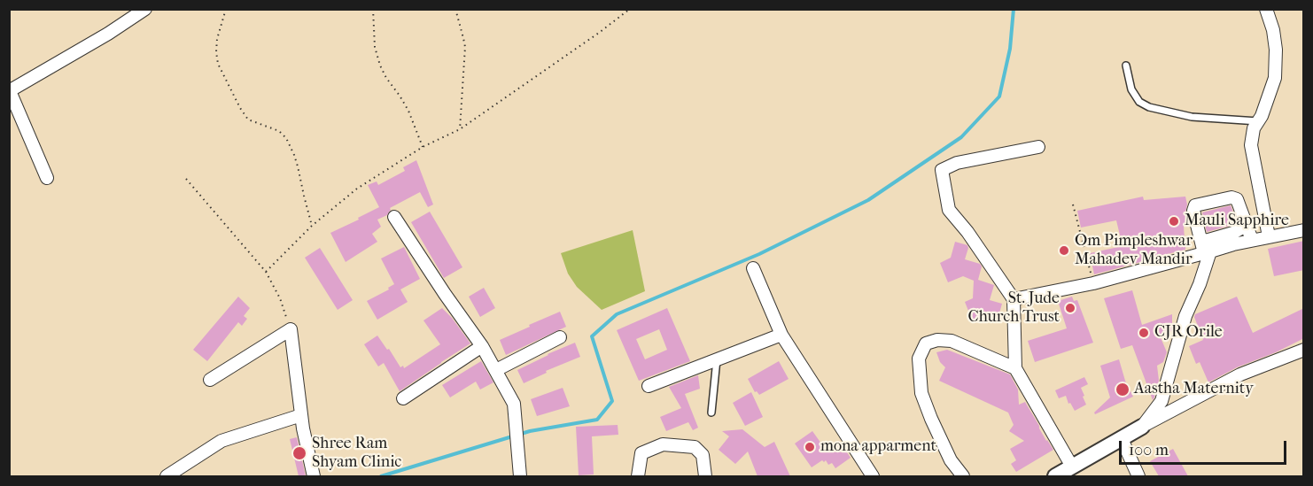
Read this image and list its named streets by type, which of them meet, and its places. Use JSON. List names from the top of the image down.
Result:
{
  "places": [
    "Mauli Sapphire",
    "Om Pimpleshwar Mahadev Mandir",
    "St. Jude Church Trust",
    "CJR Orile",
    "Aastha Maternity",
    "mona apparment",
    "Shree Ram Shyam Clinic"
  ],
  "scale_bar": "100 m"
}
